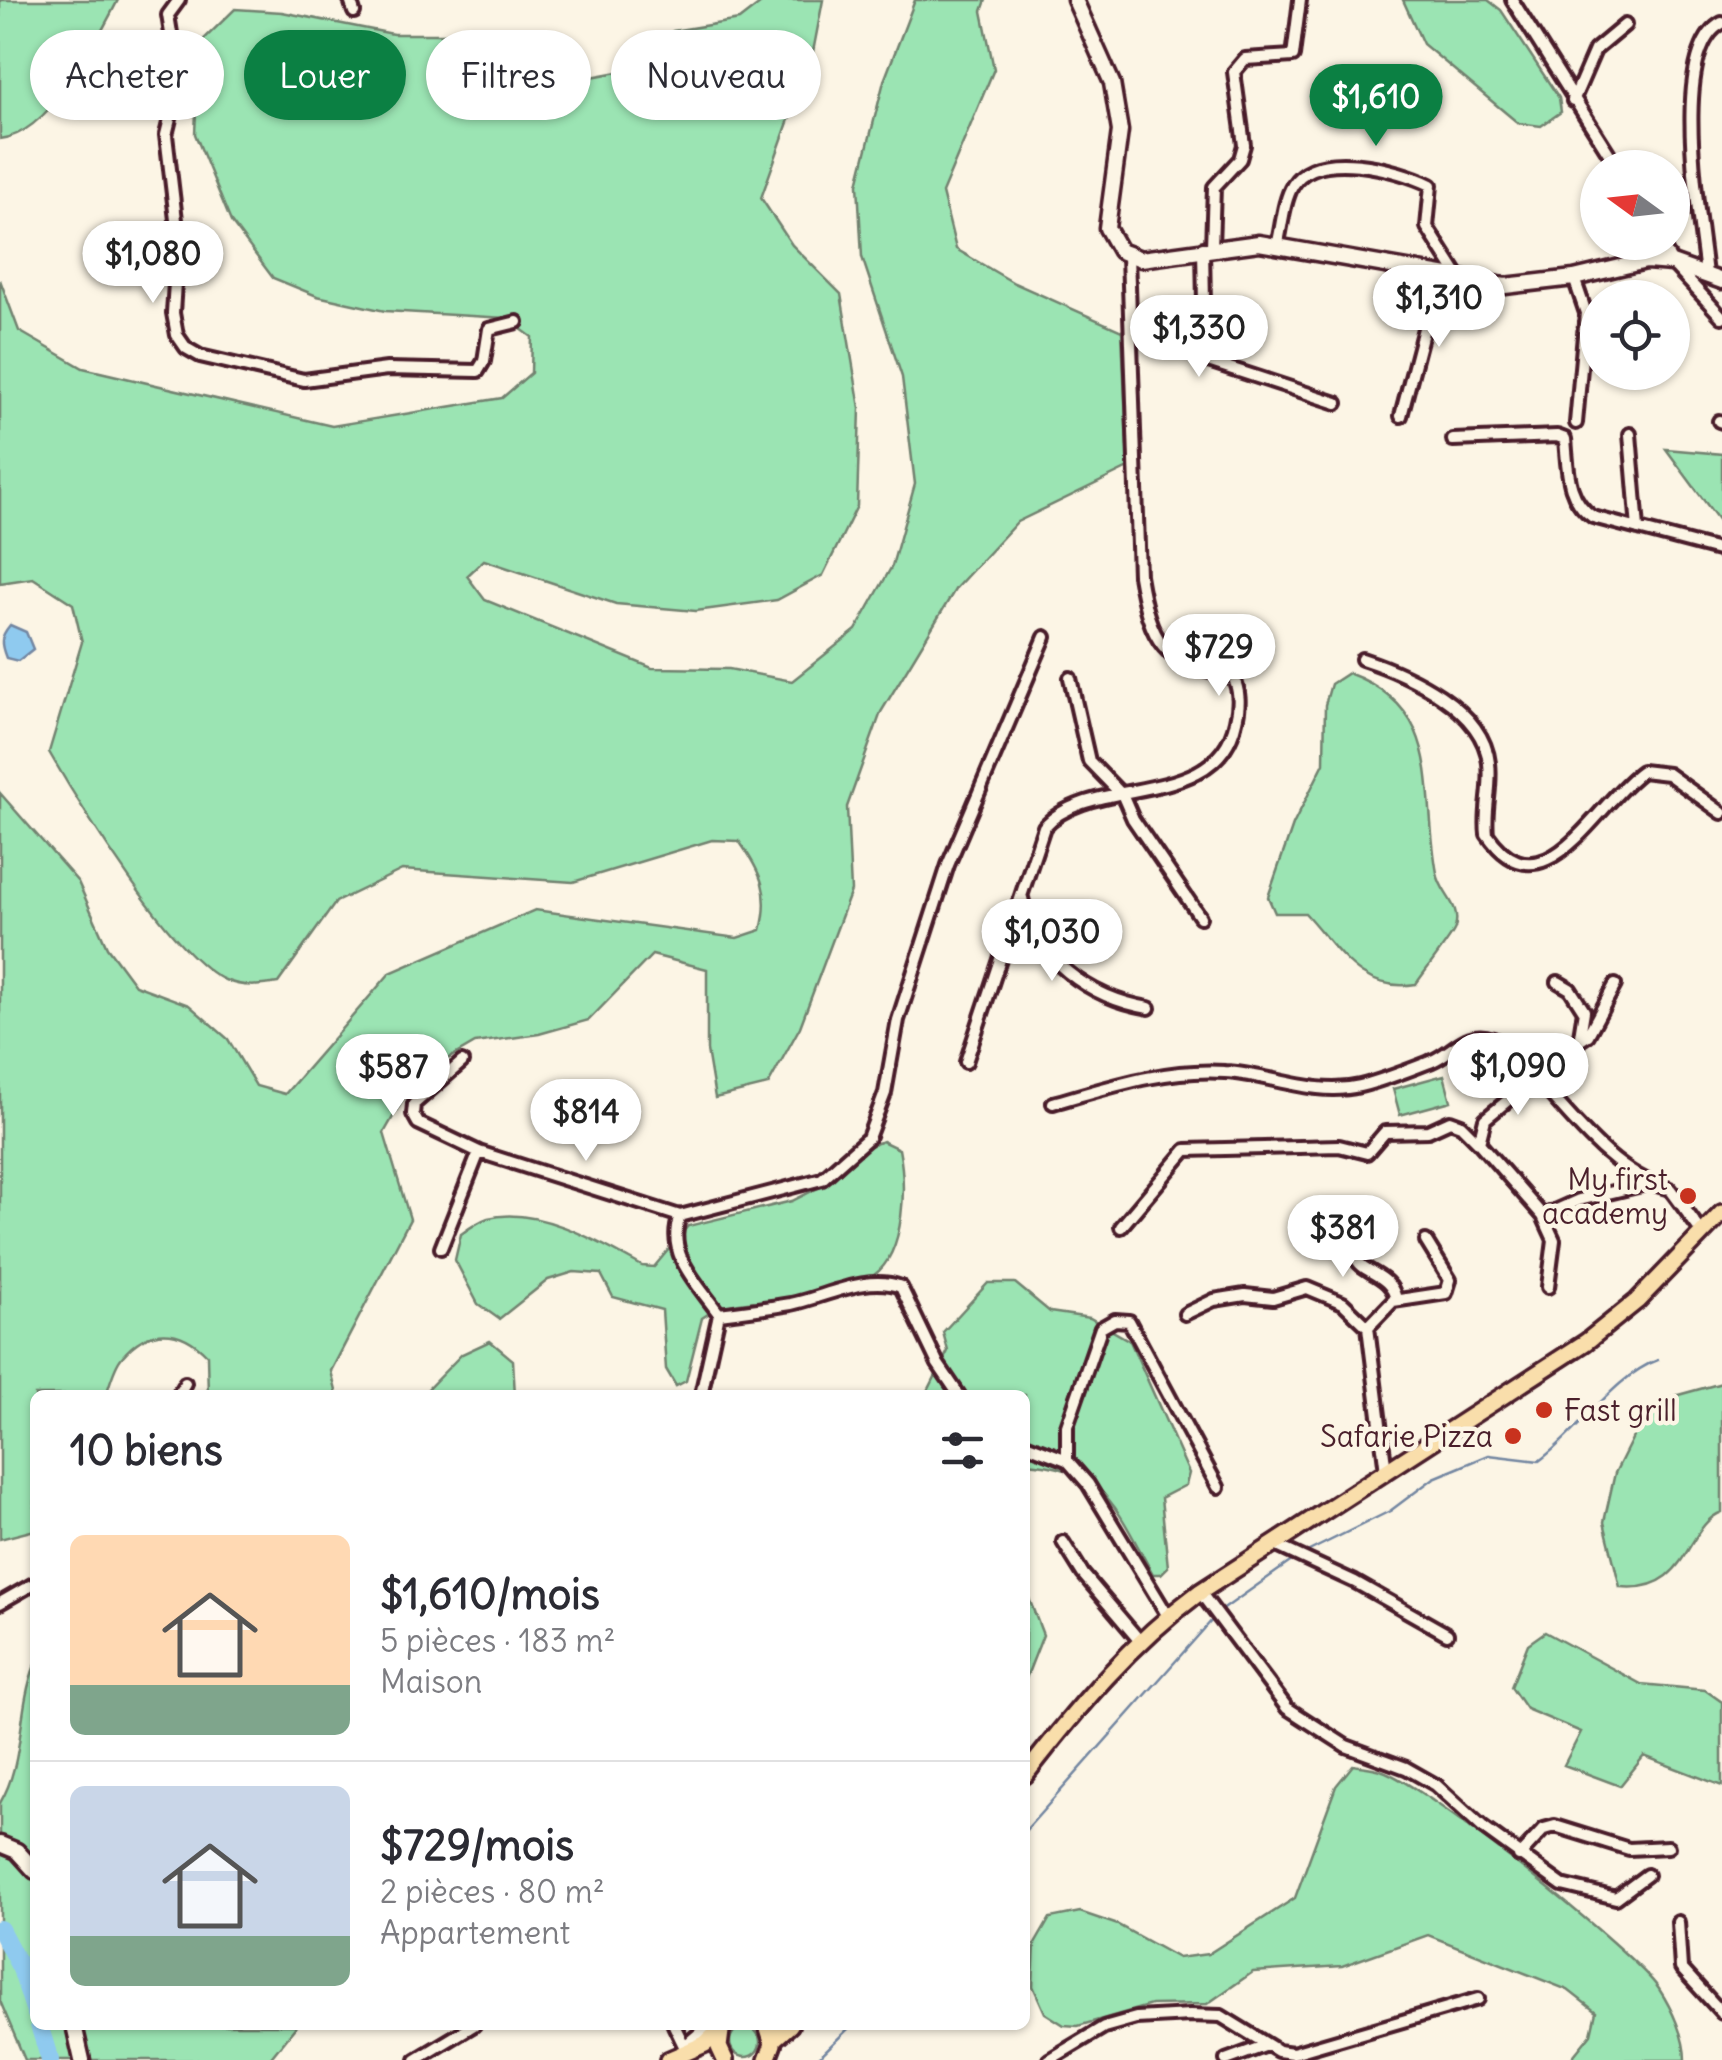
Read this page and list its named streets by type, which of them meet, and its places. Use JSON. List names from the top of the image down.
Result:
{
  "places": ["My first academy", "Fast grill", "Safarie Pizza"],
  "north": "left",
  "page": {
    "chip": [
      "Acheter",
      "Louer",
      "Filtres",
      "Nouveau"
    ],
    "price": [
      "$1,610",
      "$1,080",
      "$1,310",
      "$1,330",
      "$729",
      "$1,030",
      "$1,090",
      "$587",
      "$814",
      "$381"
    ],
    "heading": "10 biens",
    "list": [
      {
        "name": "$1,610/mois",
        "note": "5 pièces · 183 m² · Maison"
      },
      {
        "name": "$729/mois",
        "note": "2 pièces · 80 m² · Appartement"
      }
    ]
  }
}
